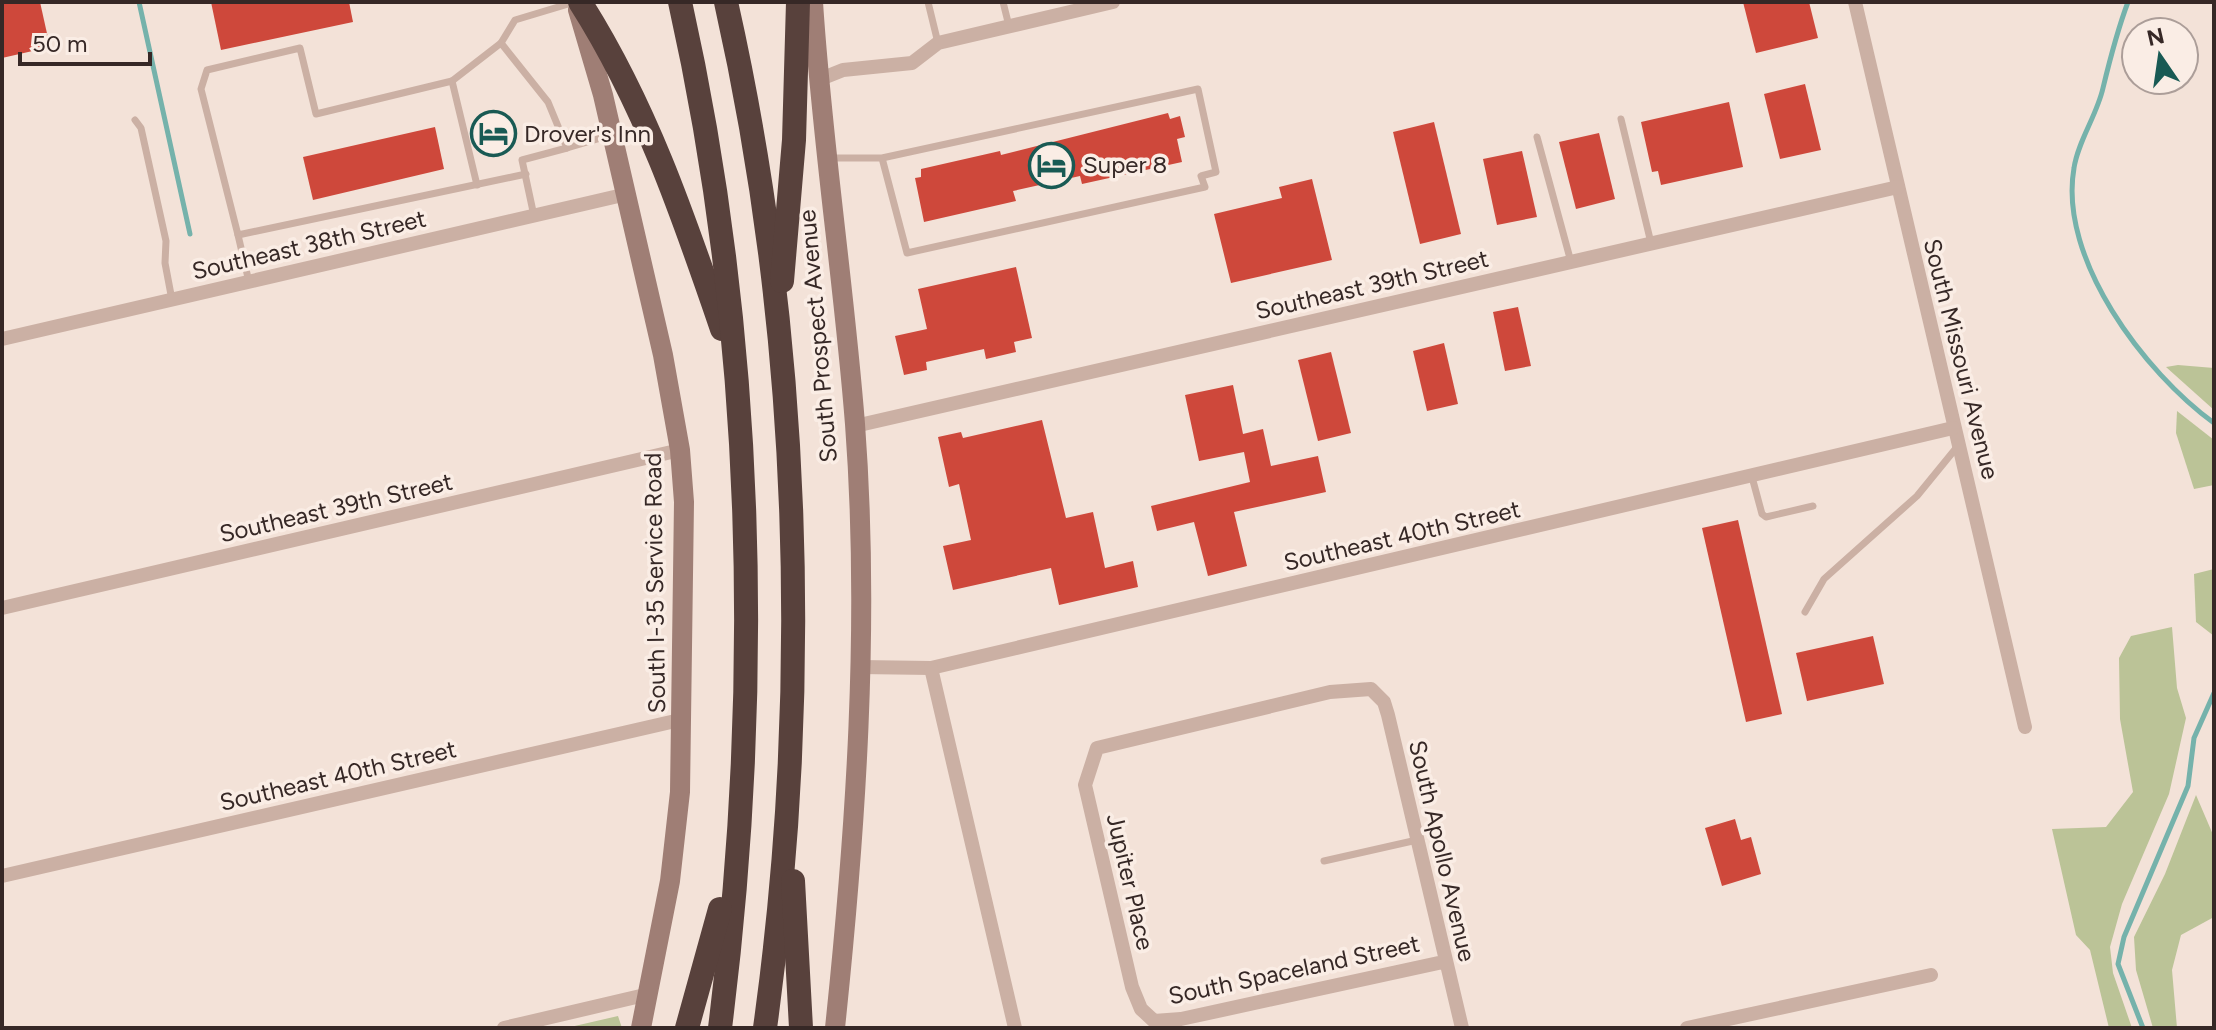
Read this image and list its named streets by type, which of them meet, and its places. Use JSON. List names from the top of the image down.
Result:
{
  "streets": {
    "main road": ["South Prospect Avenue", "South I-35 Service Road"],
    "street": [
      "Southeast 38th Street",
      "Southeast 39th Street",
      "South Missouri Avenue",
      "Southeast 40th Street",
      "South Apollo Avenue",
      "Jupiter Place",
      "South Spaceland Street"
    ]
  },
  "crossings": [
    ["Southeast 38th Street", "South I-35 Service Road"],
    ["Southeast 39th Street", "South Prospect Avenue"],
    ["Southeast 39th Street", "South Missouri Avenue"],
    ["Southeast 39th Street", "South I-35 Service Road"],
    ["South Prospect Avenue", "Southeast 40th Street"],
    ["South Missouri Avenue", "Southeast 40th Street"],
    ["Southeast 40th Street", "South I-35 Service Road"],
    ["South Apollo Avenue", "Jupiter Place"],
    ["South Apollo Avenue", "South Spaceland Street"],
    ["Jupiter Place", "South Spaceland Street"]
  ],
  "places": {
    "hotel": ["Drover's Inn", "Super 8"]
  },
  "scale_bar": "50 m",
  "north": "top"
}
